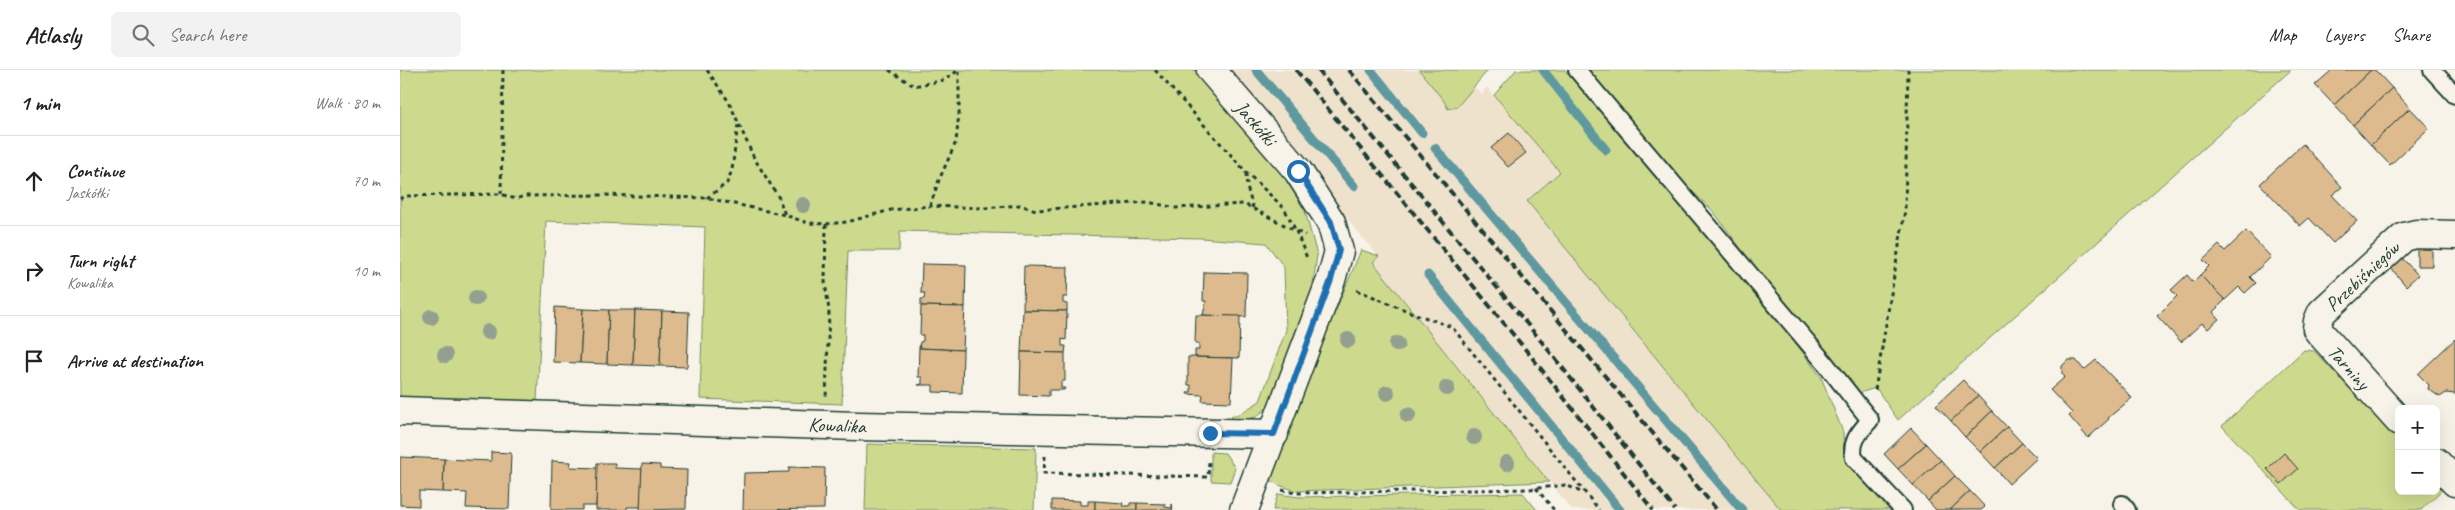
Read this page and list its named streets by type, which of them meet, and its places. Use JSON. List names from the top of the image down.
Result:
{
  "streets": {
    "street": [
      "Jaskółki",
      "Przebiśniegów",
      "Tarniny",
      "Kowalika"
    ]
  },
  "crossings": [
    ["Jaskółki", "Kowalika"],
    ["Przebiśniegów", "Tarniny"]
  ],
  "page": {
    "header": "Atlasly",
    "search": "Search here",
    "nav": ["Map", "Layers", "Share"],
    "heading": ["1 min", "Walk · 80 m"],
    "list": [
      ["Continue", "Jaskółki", "70 m"],
      ["Turn right", "Kowalika", "10 m"],
      "Arrive at destination"
    ],
    "map_buttons": ["+", "−"]
  }
}
